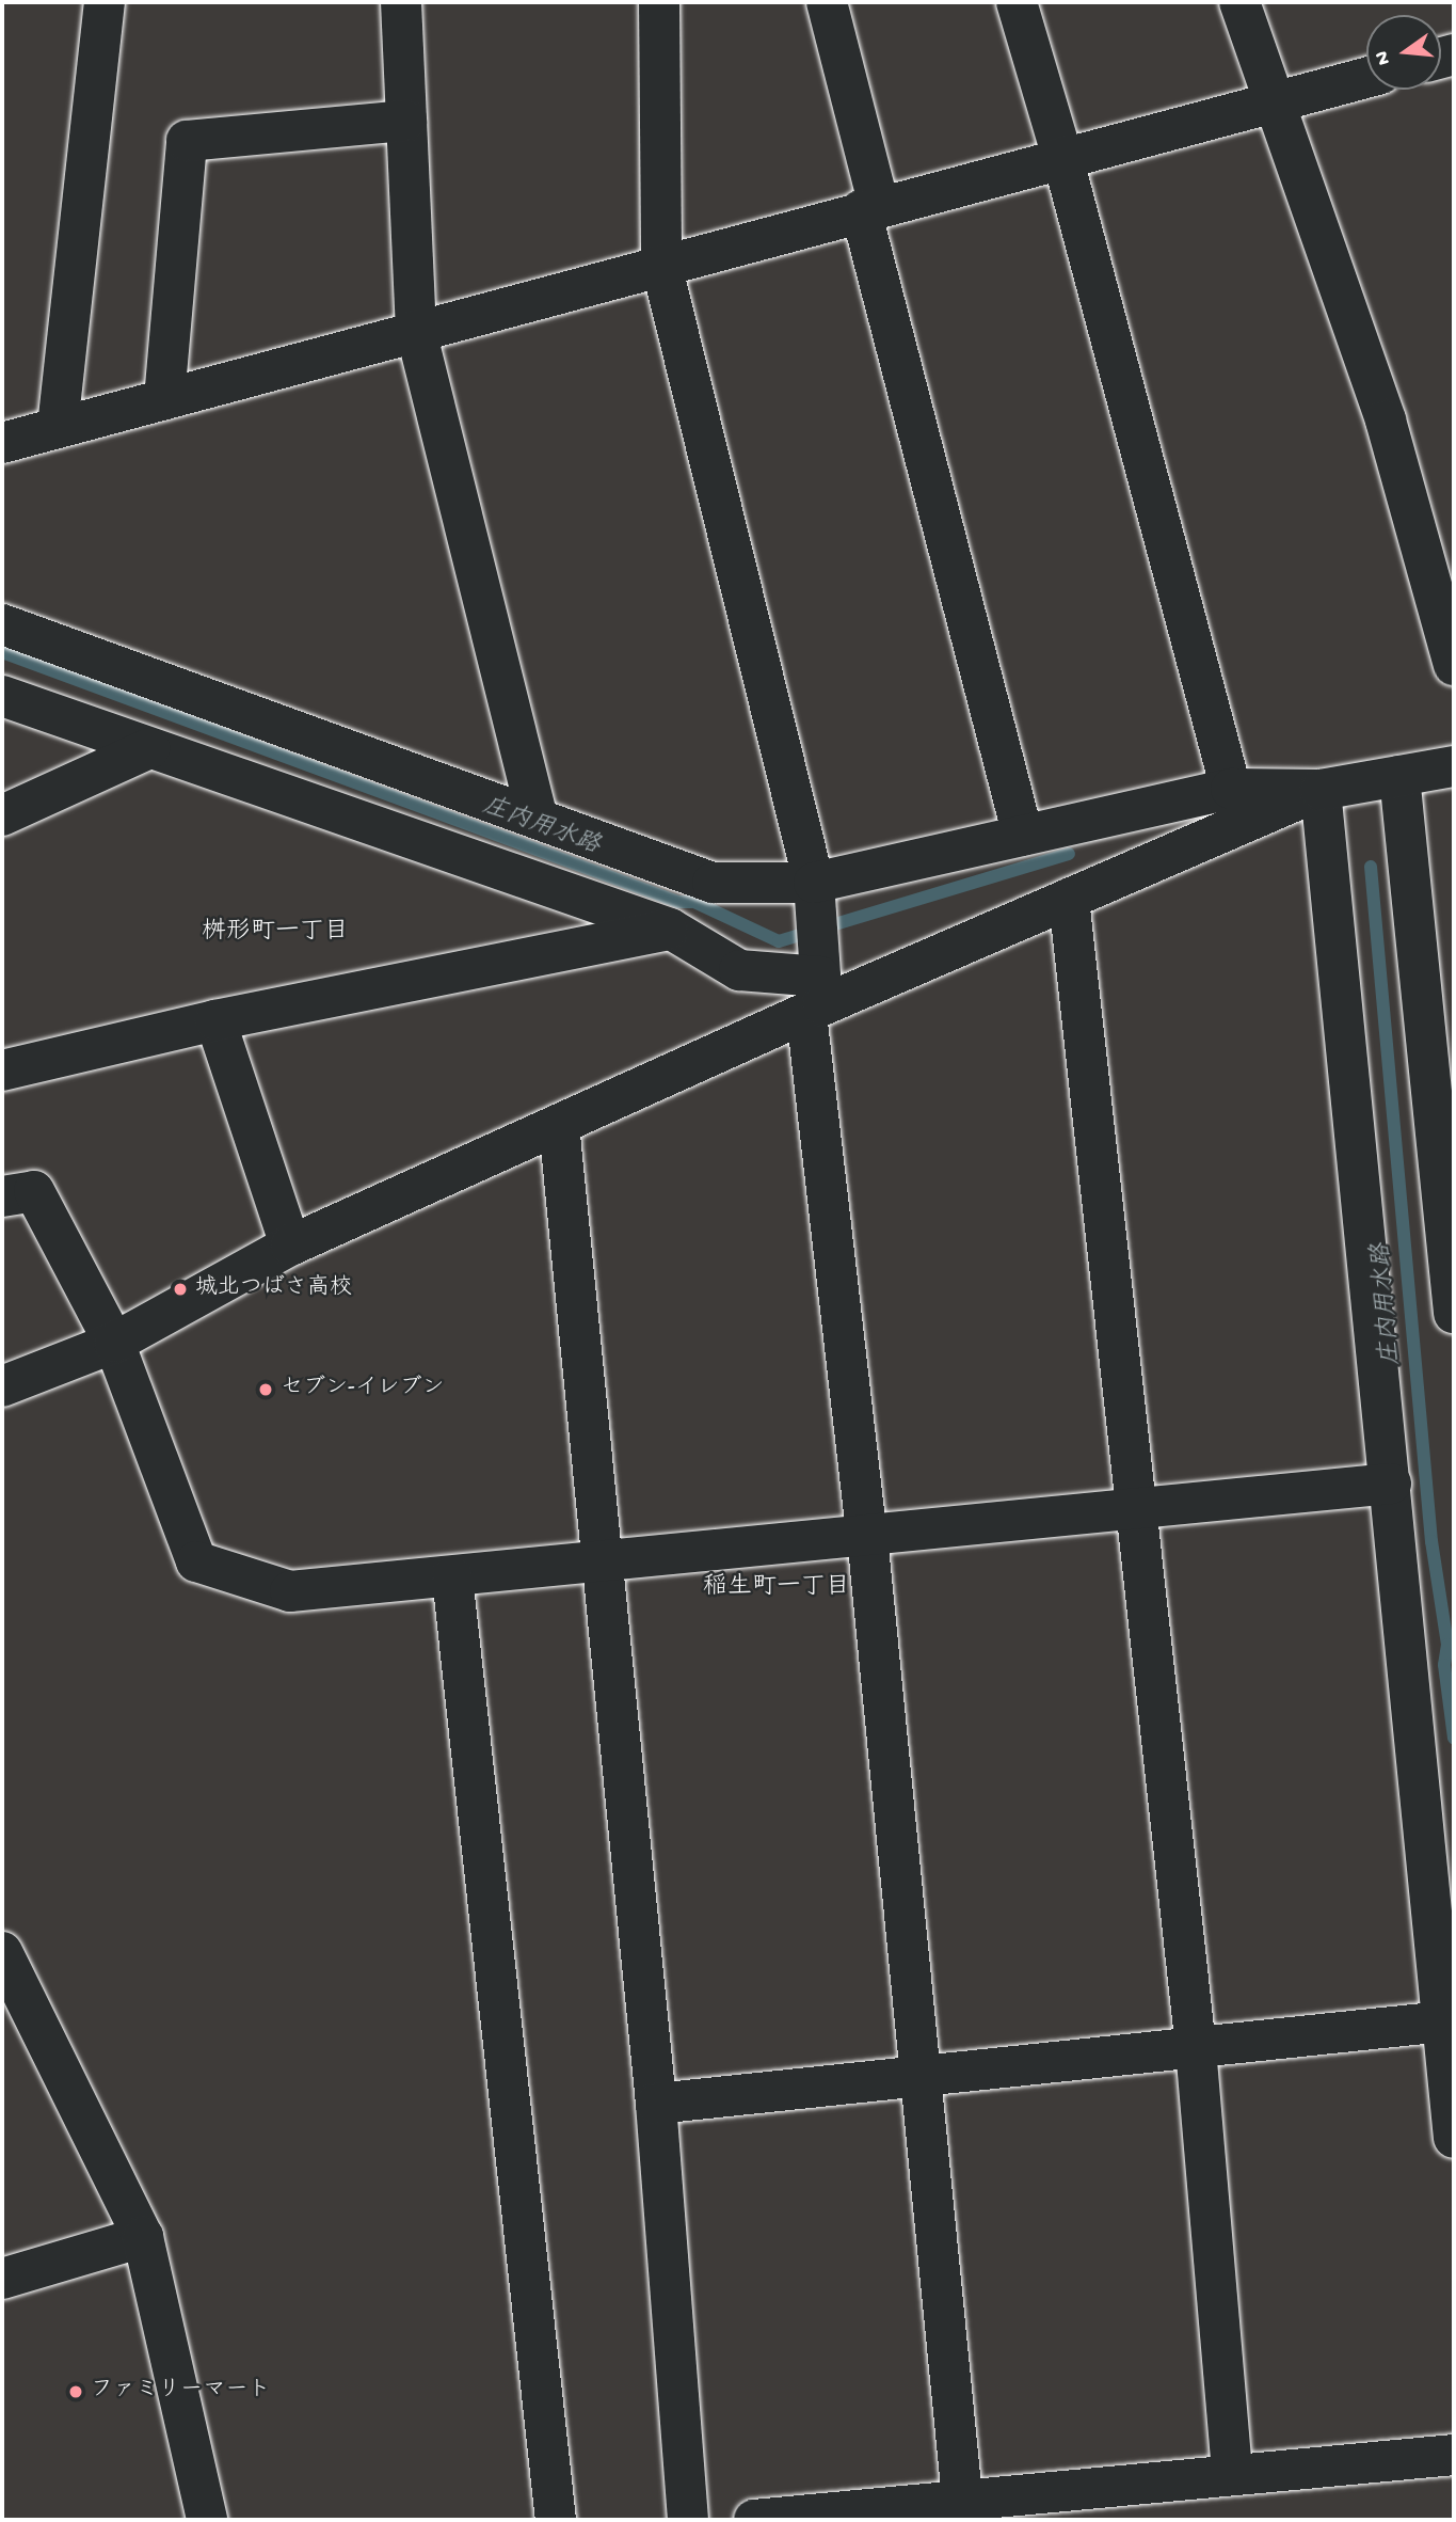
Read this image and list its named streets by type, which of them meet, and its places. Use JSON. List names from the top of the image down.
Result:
{
  "districts": ["桝形町一丁目", "稲生町一丁目"],
  "water": ["庄内用水路"],
  "places": ["城北つばさ高校", "セブン-イレブン", "ファミリーマート"],
  "north": "left"
}
